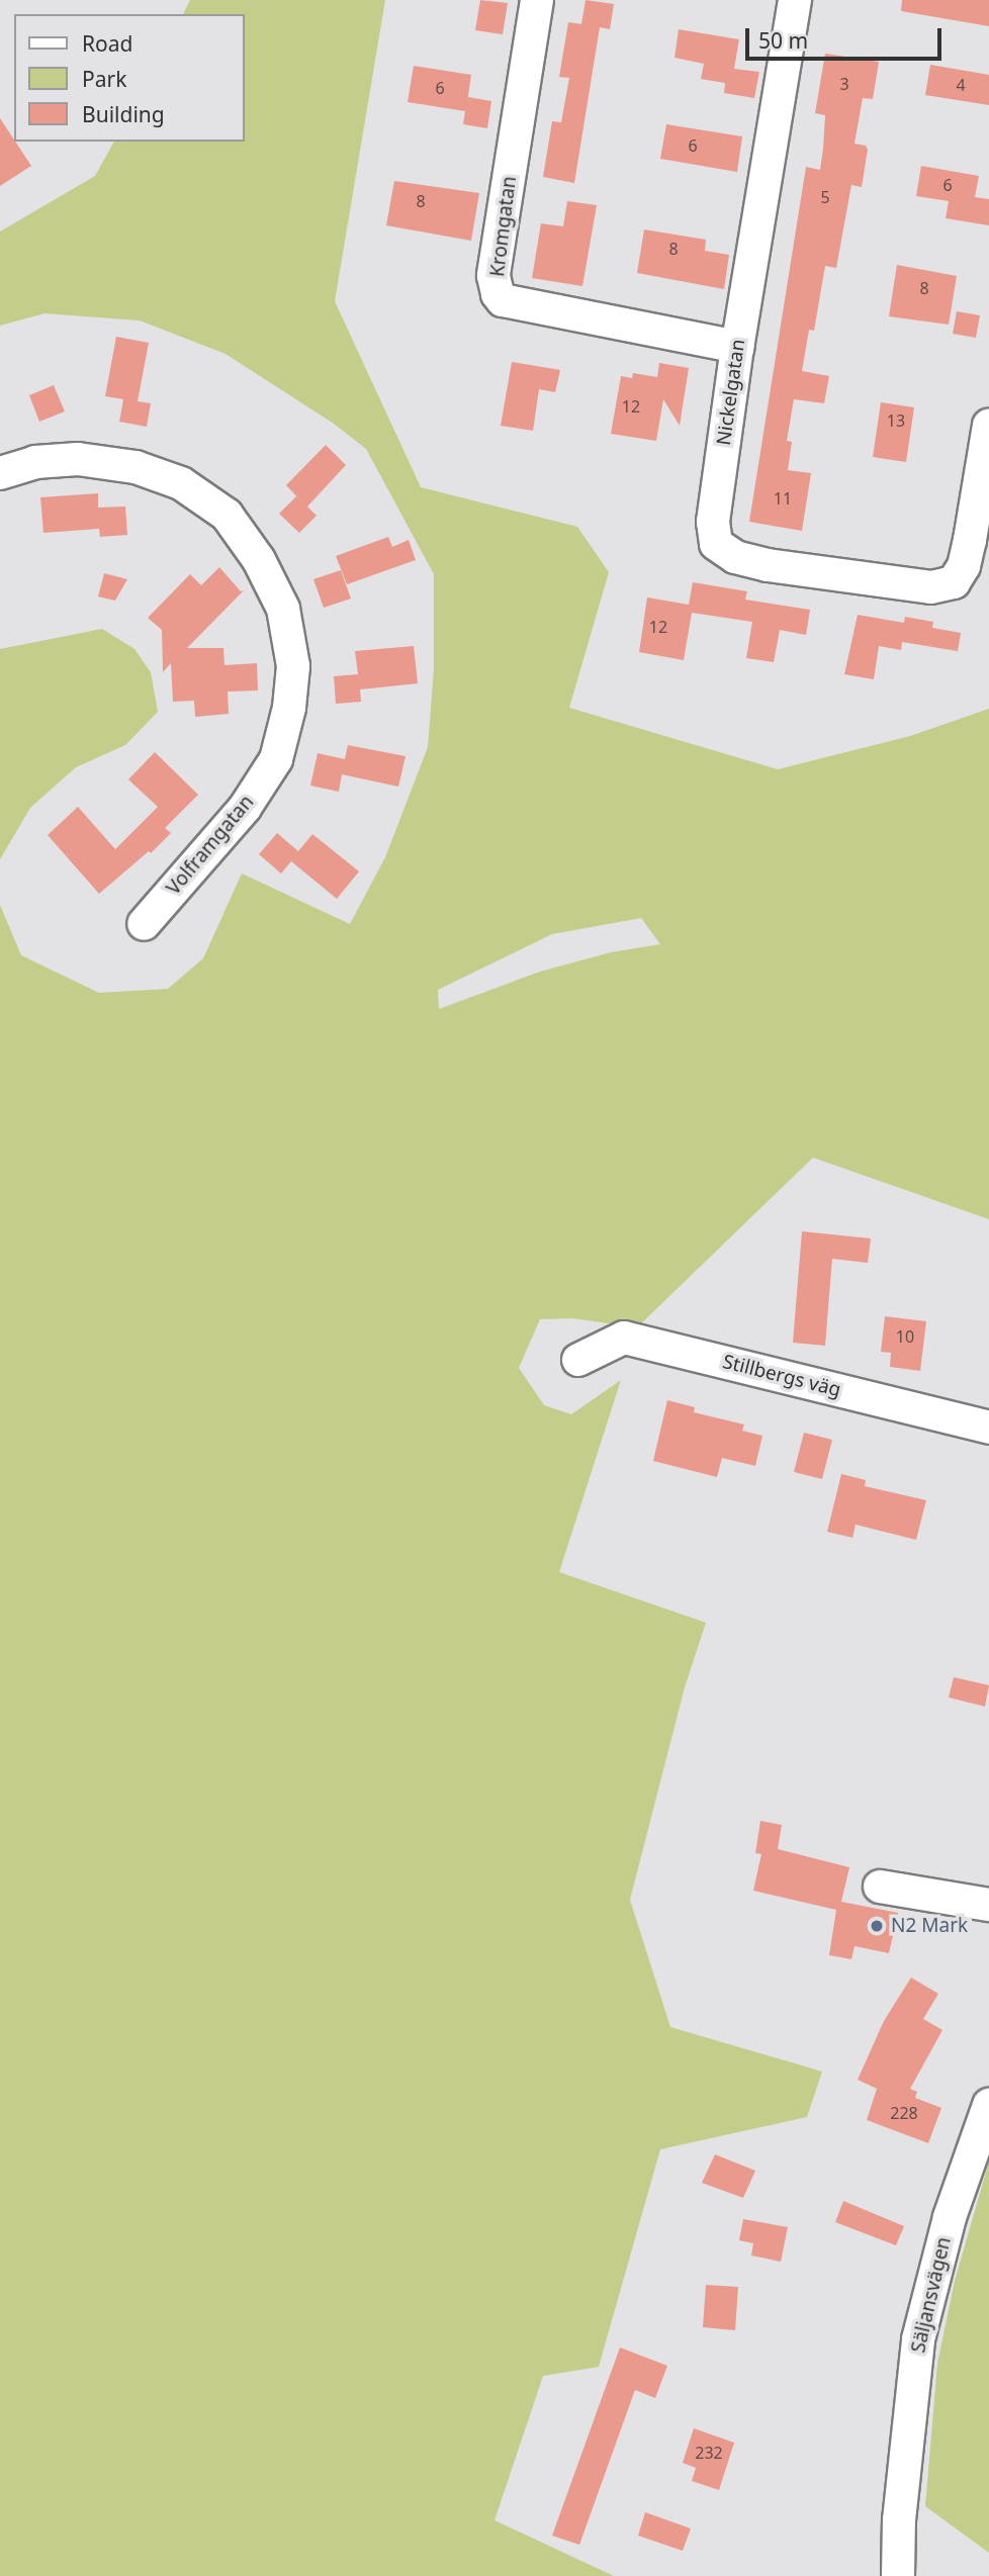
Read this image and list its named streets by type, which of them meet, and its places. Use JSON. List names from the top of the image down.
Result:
{
  "streets": {
    "street": [
      "Kromgatan",
      "Nickelgatan",
      "Volframgatan",
      "Stillbergs väg",
      "Säljansvägen"
    ]
  },
  "crossings": [
    ["Kromgatan", "Nickelgatan"]
  ],
  "places": ["N2 Mark"],
  "house_numbers": [
    "3",
    "4",
    "6",
    "6",
    "6",
    "5",
    "8",
    "8",
    "8",
    "12",
    "13",
    "11",
    "12",
    "10",
    "228",
    "232"
  ],
  "legend": ["Road", "Park", "Building"],
  "scale_bar": "50 m"
}
